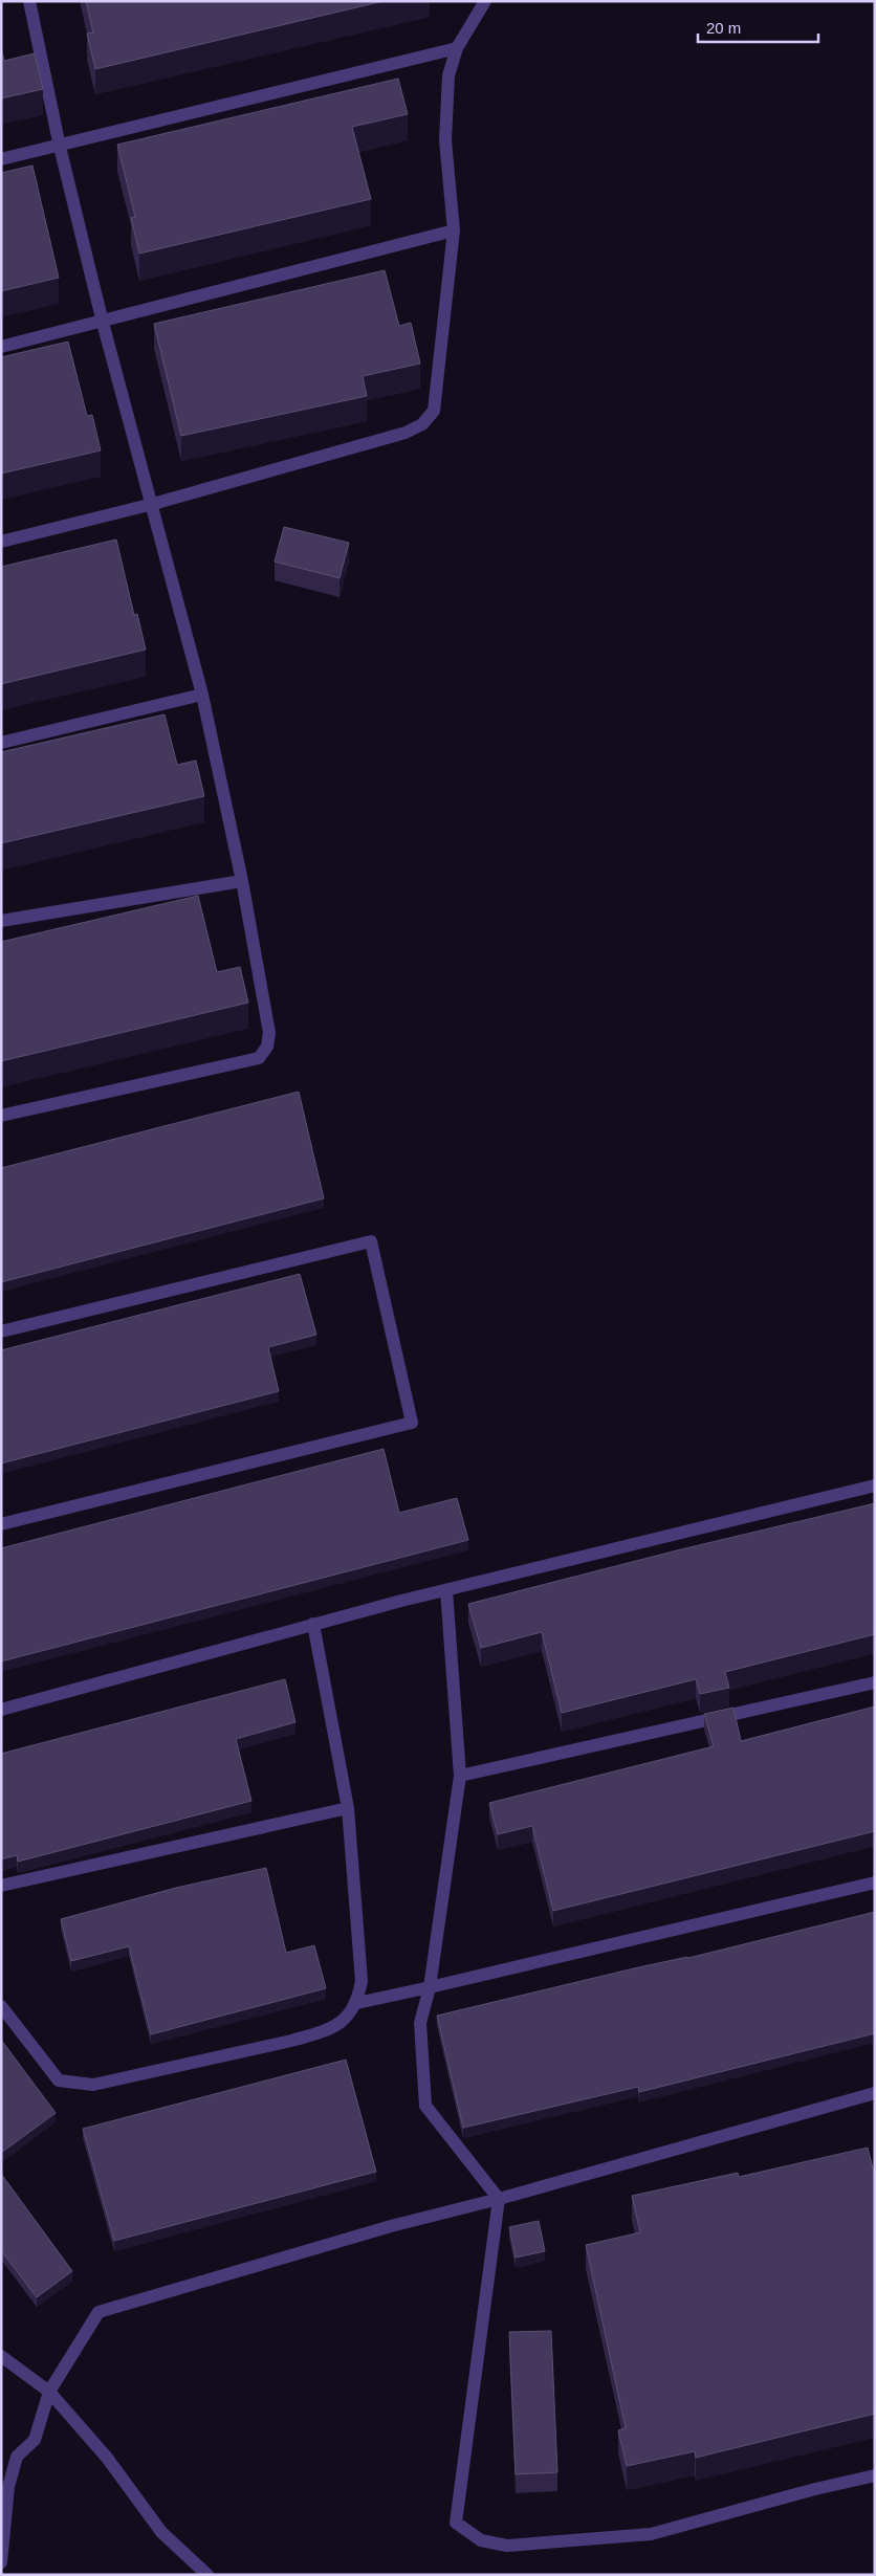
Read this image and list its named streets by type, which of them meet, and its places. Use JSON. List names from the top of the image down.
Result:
{
  "scale_bar": "20 m"
}
